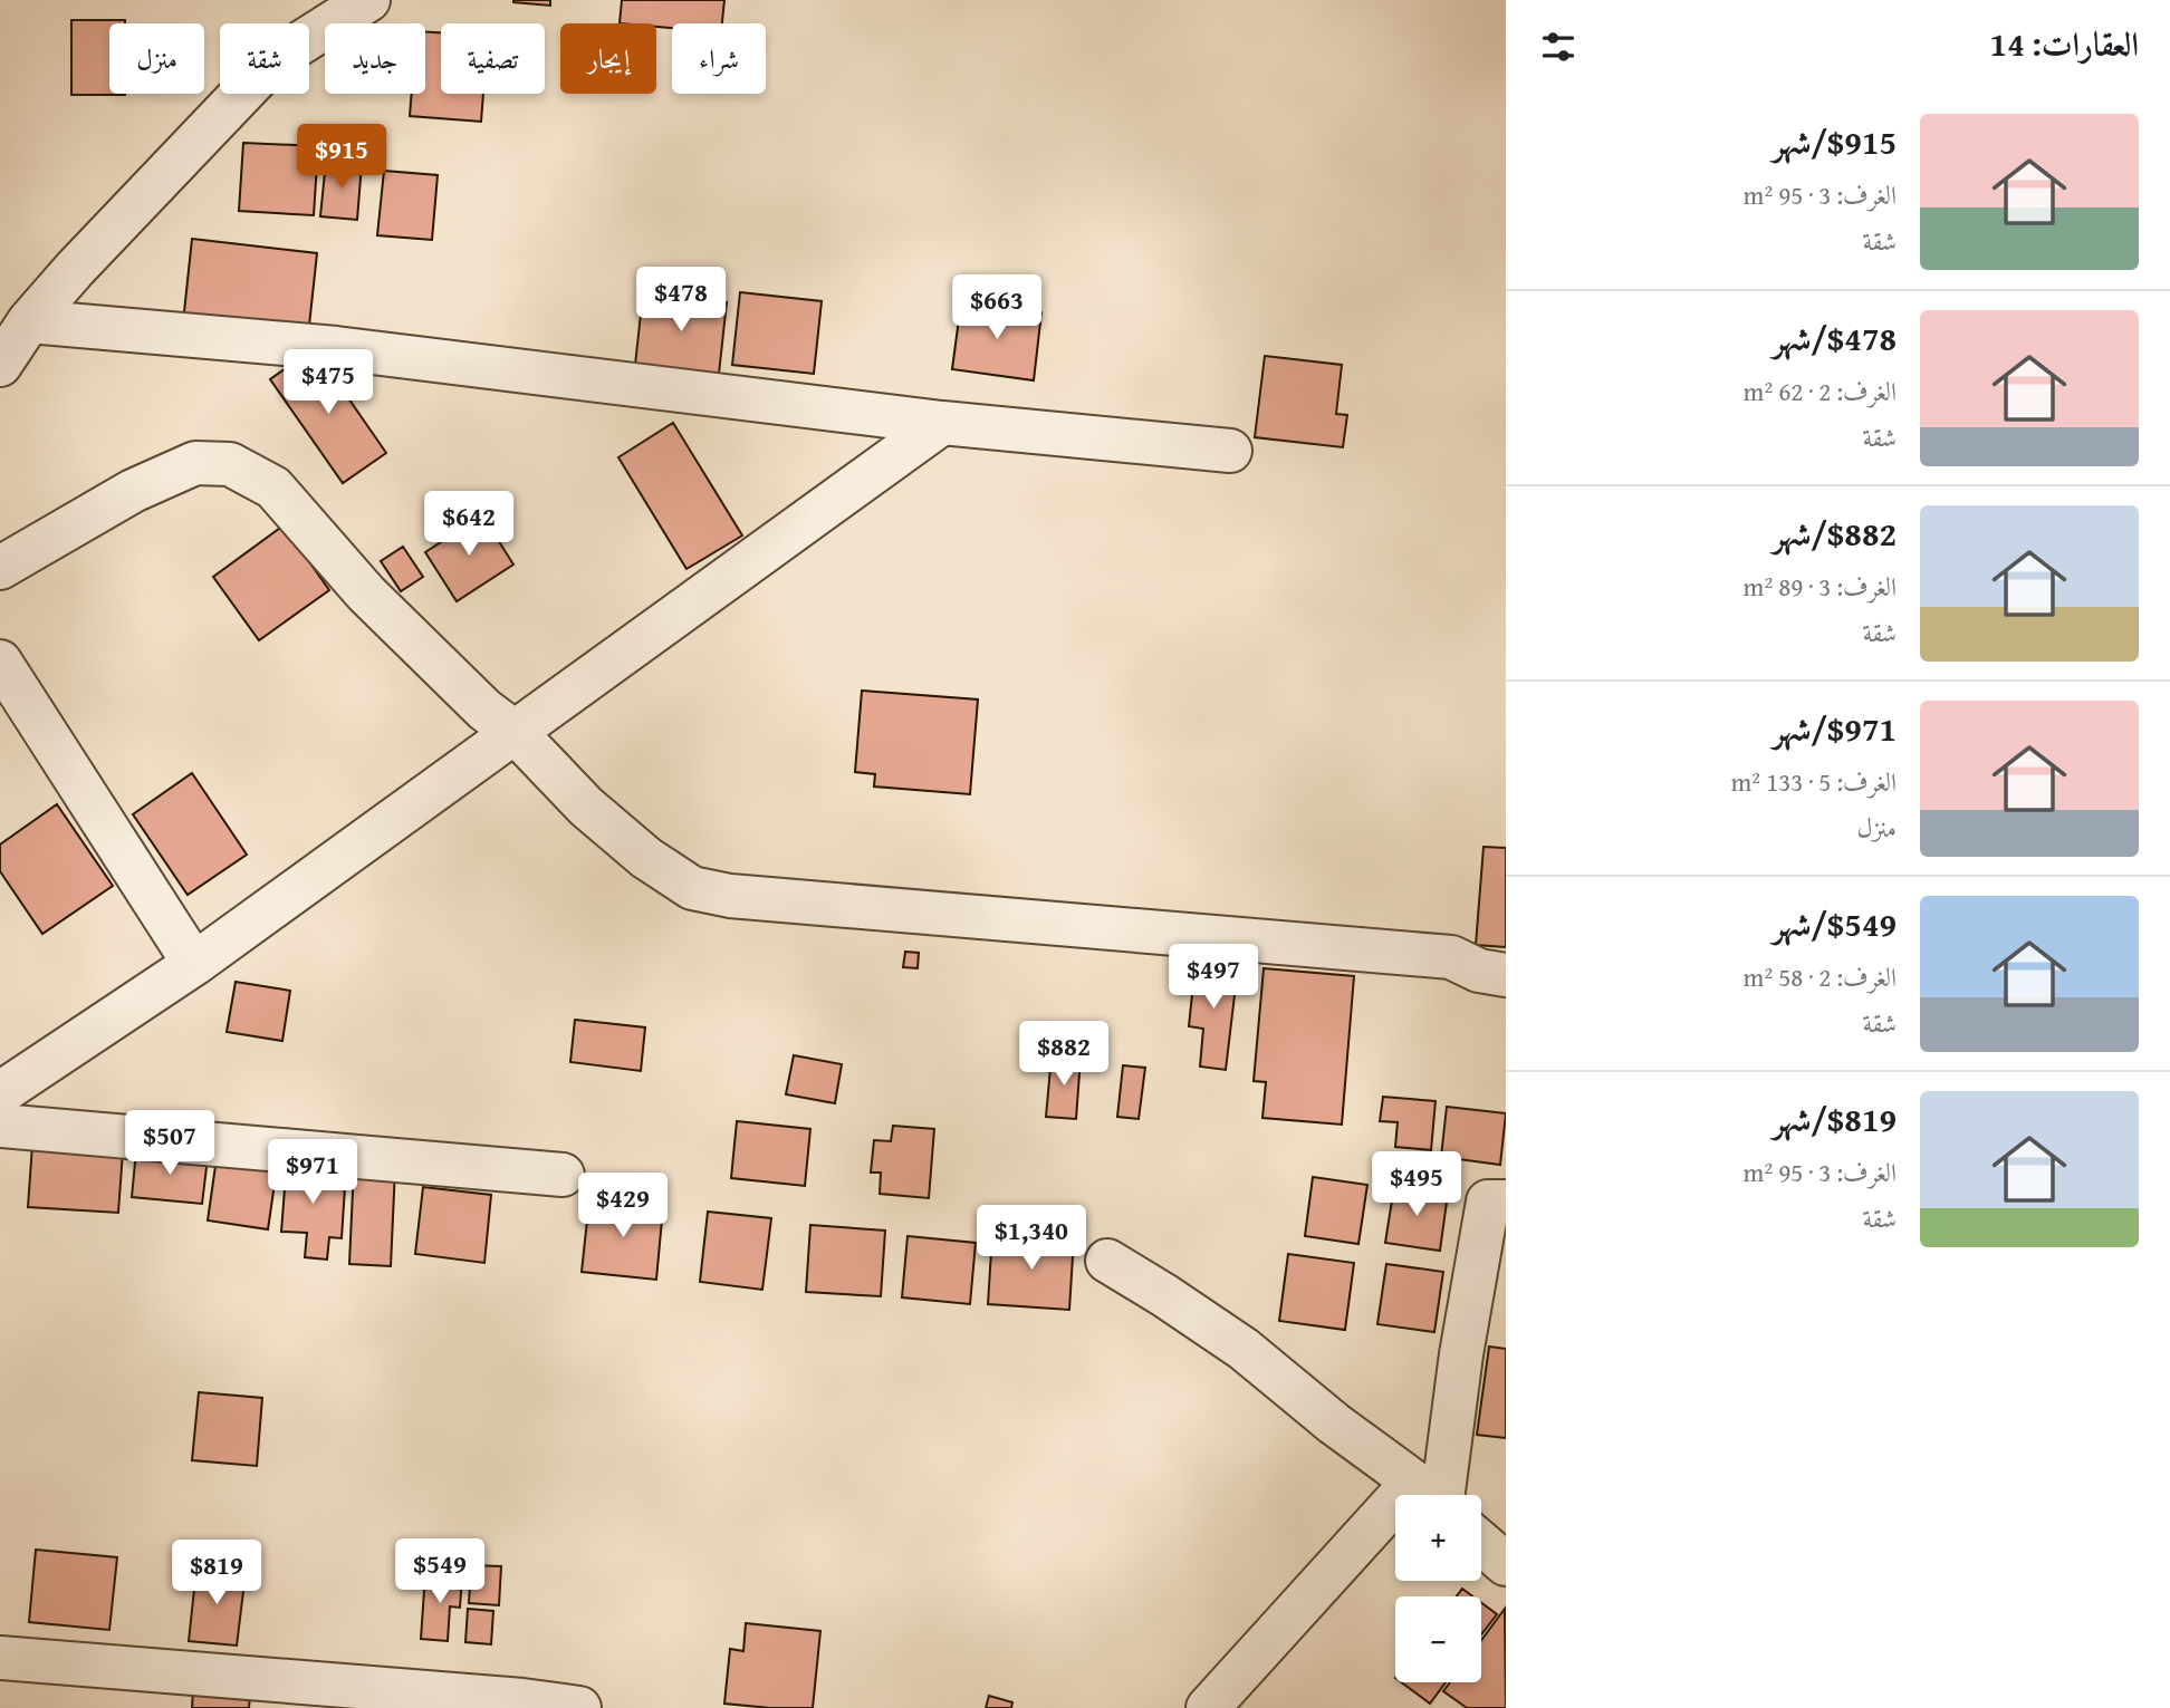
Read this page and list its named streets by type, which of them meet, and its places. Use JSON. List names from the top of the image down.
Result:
{
  "page": {
    "heading": "العقارات: 14",
    "chip": [
      "شراء",
      "إيجار",
      "تصفية",
      "جديد",
      "شقة",
      "منزل"
    ],
    "list": [
      {
        "name": "$915/شهر",
        "note": "الغرف: 3 · 95 m² · شقة"
      },
      {
        "name": "$478/شهر",
        "note": "الغرف: 2 · 62 m² · شقة"
      },
      {
        "name": "$882/شهر",
        "note": "الغرف: 3 · 89 m² · شقة"
      },
      {
        "name": "$971/شهر",
        "note": "الغرف: 5 · 133 m² · منزل"
      },
      {
        "name": "$549/شهر",
        "note": "الغرف: 2 · 58 m² · شقة"
      },
      {
        "name": "$819/شهر",
        "note": "الغرف: 3 · 95 m² · شقة"
      }
    ],
    "price": [
      "$915",
      "$478",
      "$663",
      "$475",
      "$642",
      "$497",
      "$882",
      "$507",
      "$971",
      "$495",
      "$429",
      "$1,340",
      "$549",
      "$819"
    ],
    "map_buttons": ["+", "−"]
  }
}
